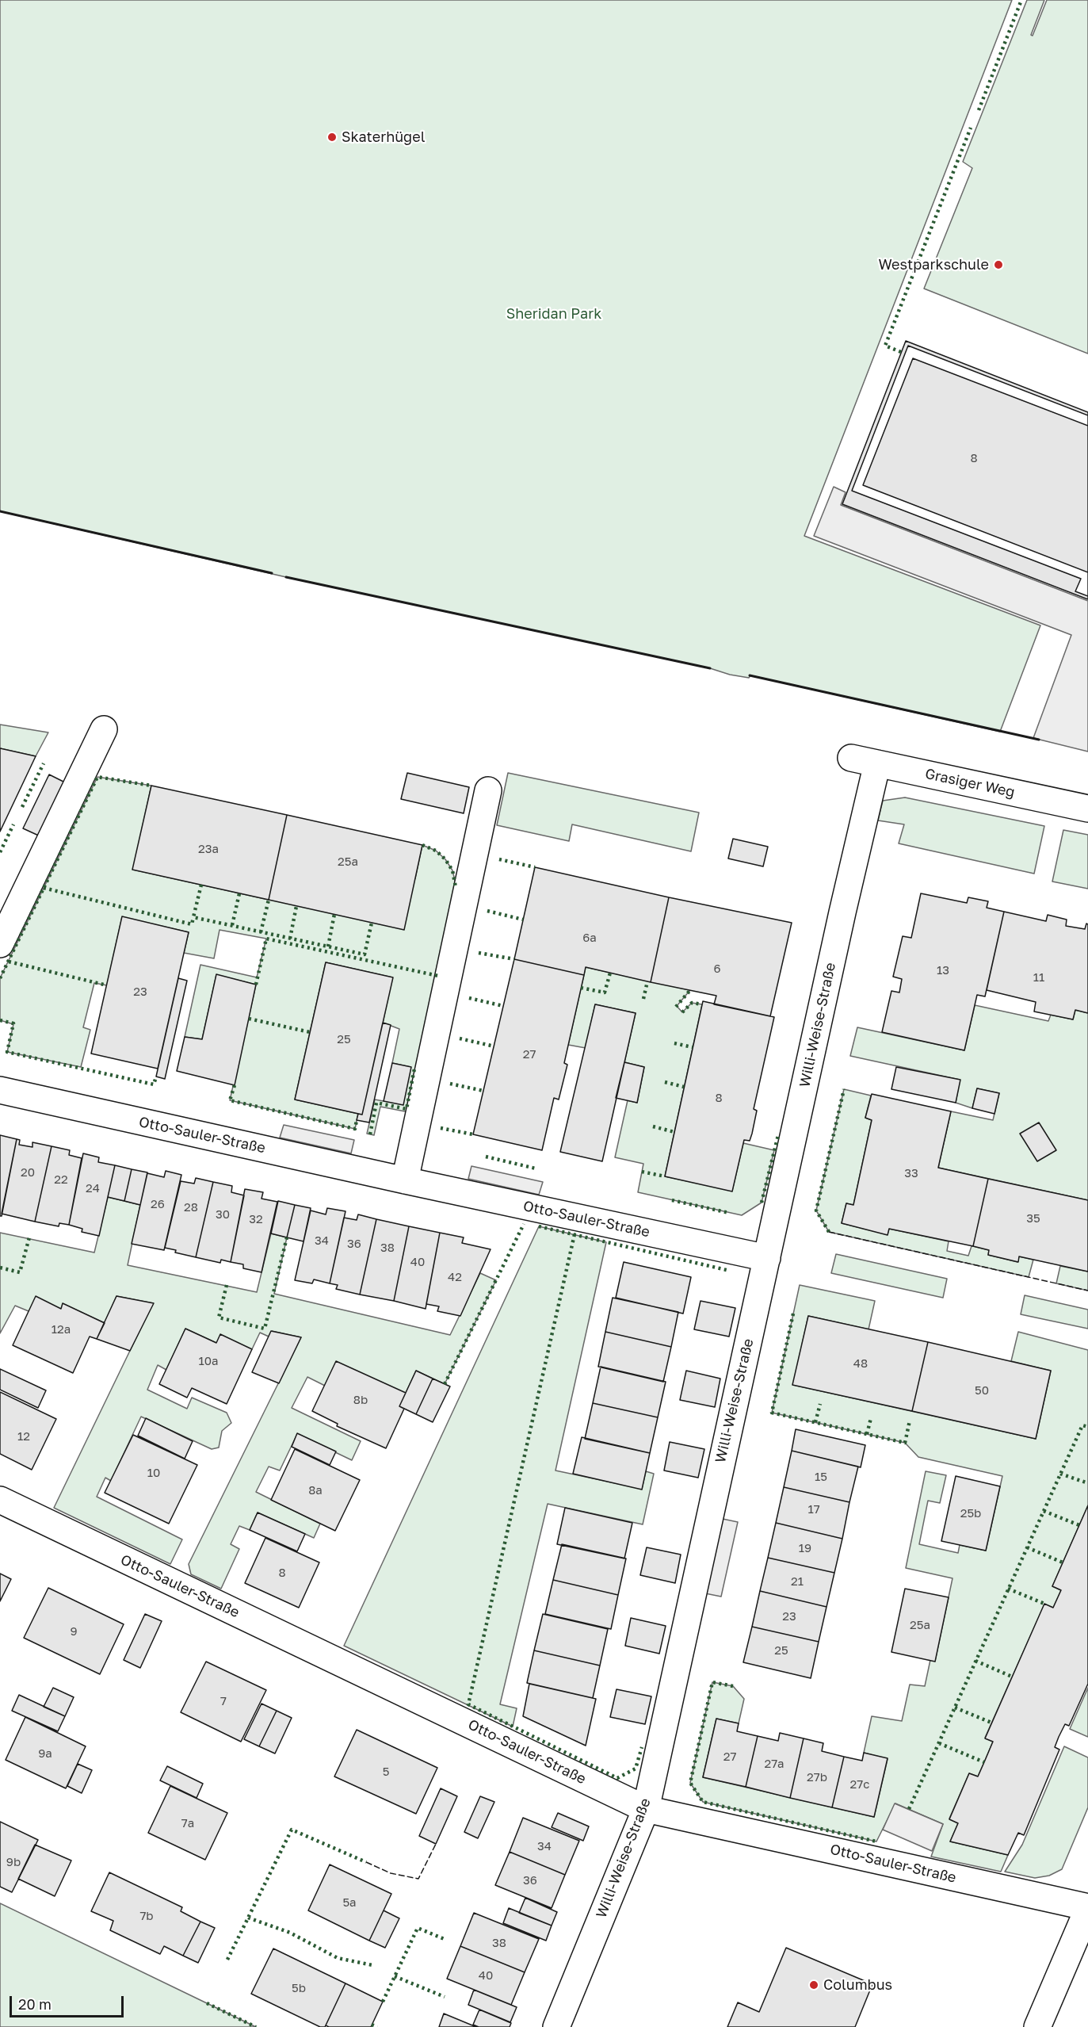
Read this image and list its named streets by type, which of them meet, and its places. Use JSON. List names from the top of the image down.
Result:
{
  "streets": {
    "street": ["Grasiger Weg", "Willi-Weise-Straße", "Otto-Sauler-Straße"]
  },
  "crossings": [
    ["Grasiger Weg", "Willi-Weise-Straße"],
    ["Willi-Weise-Straße", "Otto-Sauler-Straße"]
  ],
  "parks": ["Sheridan Park"],
  "places": ["Skaterhügel", "Westparkschule", "Columbus"],
  "house_numbers": [
    "8",
    "23a",
    "25a",
    "6a",
    "6",
    "13",
    "11",
    "23",
    "25",
    "27",
    "8",
    "20",
    "33",
    "22",
    "24",
    "26",
    "28",
    "30",
    "35",
    "32",
    "34",
    "36",
    "38",
    "40",
    "42",
    "12a",
    "10a",
    "48",
    "50",
    "8b",
    "12",
    "10",
    "15",
    "8a",
    "17",
    "25b",
    "19",
    "8",
    "21",
    "23",
    "25a",
    "9",
    "25",
    "7",
    "9a",
    "27",
    "27a",
    "5",
    "27b",
    "27c",
    "7a",
    "34",
    "9b",
    "36",
    "5a",
    "7b",
    "38",
    "40",
    "5b"
  ],
  "scale_bar": "20 m"
}
